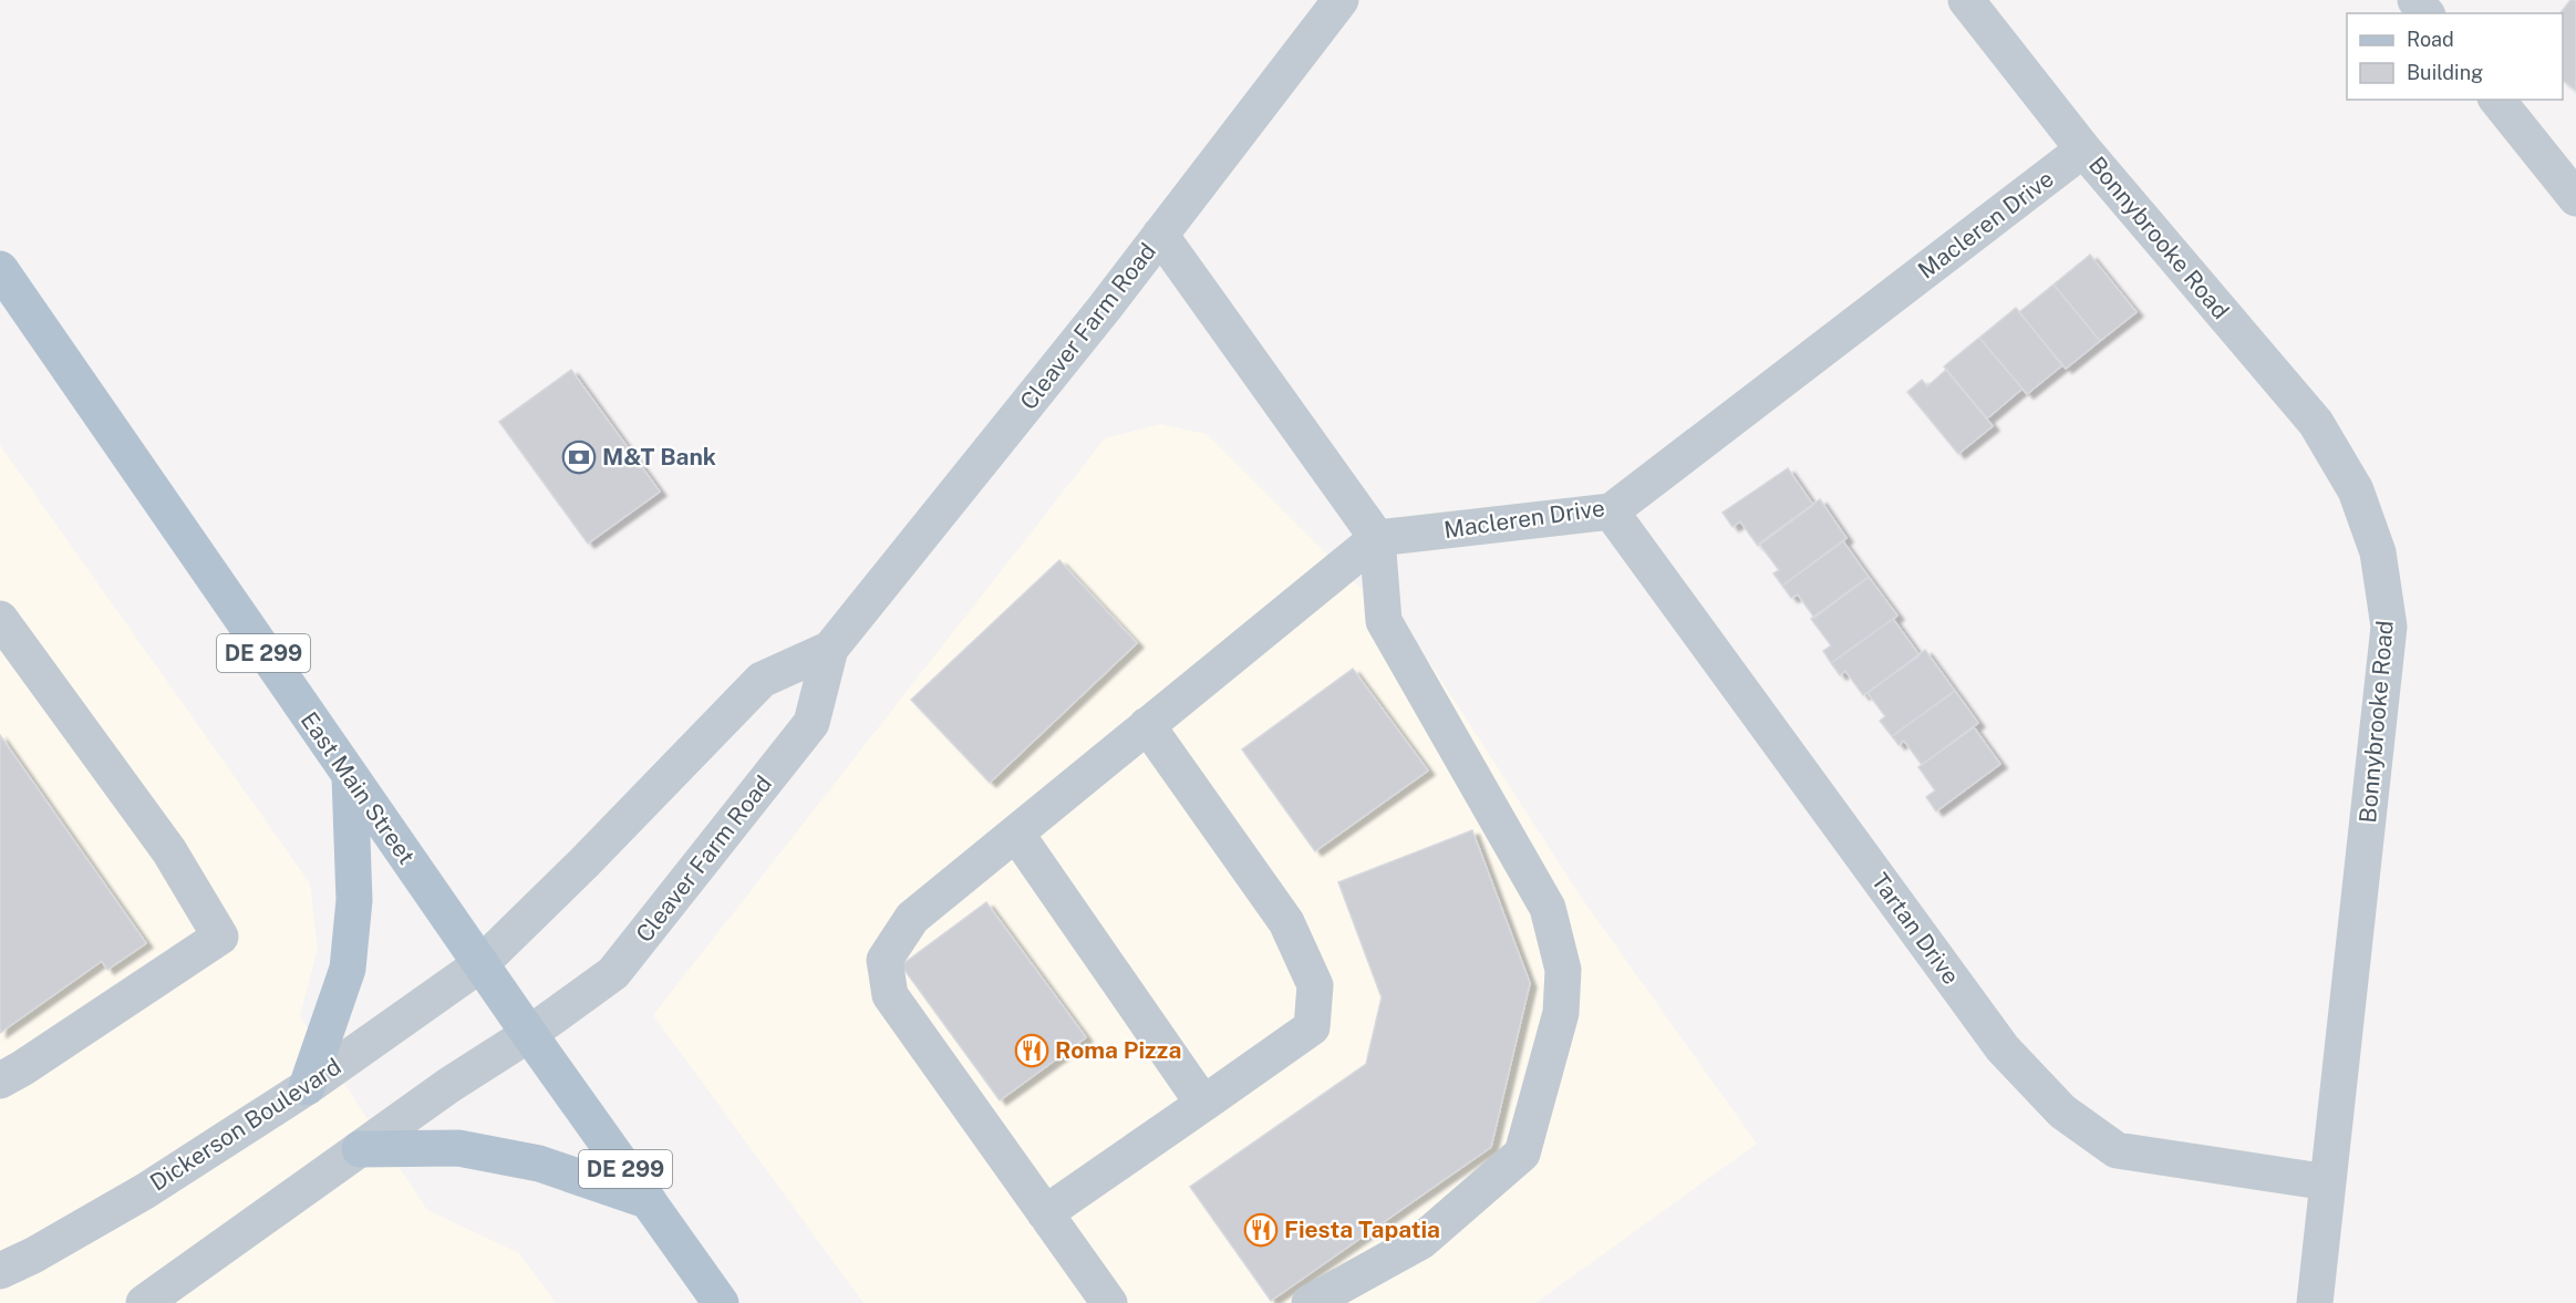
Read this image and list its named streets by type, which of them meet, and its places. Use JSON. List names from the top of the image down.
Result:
{
  "streets": {
    "main road": ["DE 299", "East Main Street"],
    "street": [
      "Macleren Drive",
      "Bonnybrooke Road",
      "Cleaver Farm Road",
      "Tartan Drive",
      "Dickerson Boulevard"
    ]
  },
  "crossings": [
    ["Macleren Drive", "Bonnybrooke Road"],
    ["Macleren Drive", "Tartan Drive"],
    ["Bonnybrooke Road", "Tartan Drive"],
    ["Cleaver Farm Road", "East Main Street"],
    ["Cleaver Farm Road", "Dickerson Boulevard"],
    ["East Main Street", "Dickerson Boulevard"]
  ],
  "places": {
    "bank": ["M&T Bank"],
    "restaurant": ["Roma Pizza", "Fiesta Tapatia"]
  },
  "legend": ["Road", "Building"]
}
